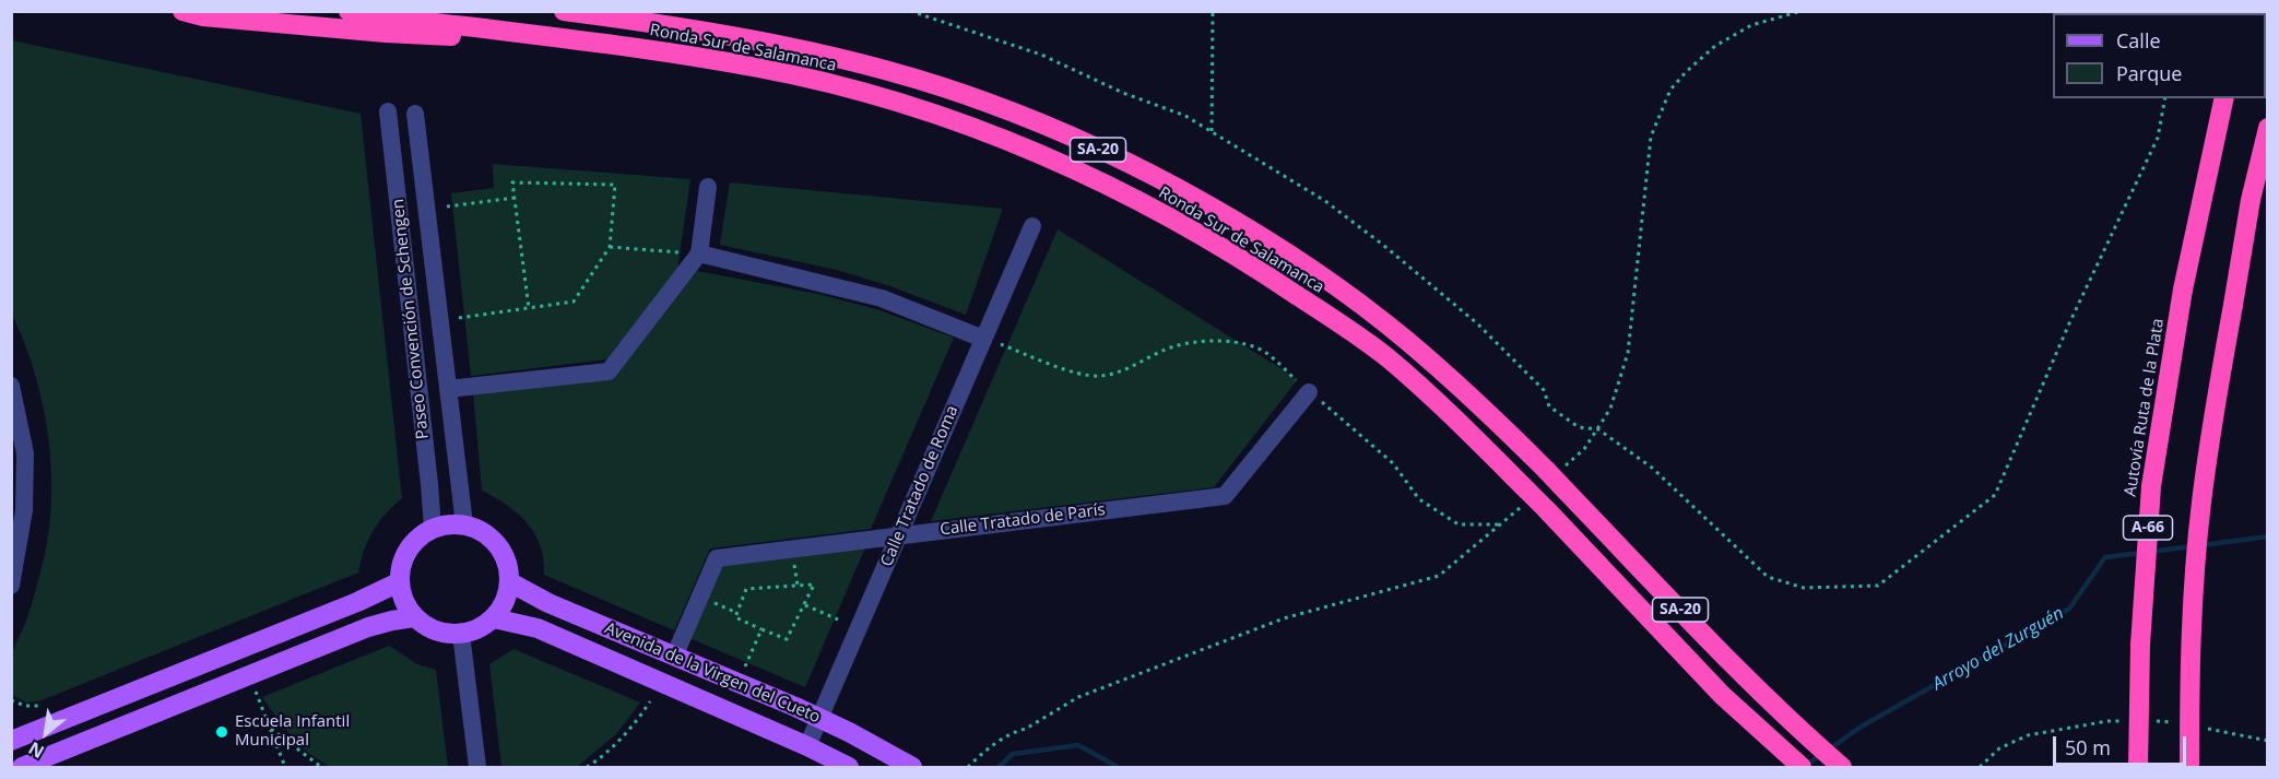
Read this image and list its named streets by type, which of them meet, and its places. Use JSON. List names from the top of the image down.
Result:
{
  "streets": {
    "highway": [
      "Ronda Sur de Salamanca",
      "SA-20",
      "Autovía Ruta de la Plata",
      "A-66"
    ],
    "main road": ["Avenida de la Virgen del Cueto"],
    "street": ["Paseo Convención de Schengen", "Calle Tratado de Roma", "Calle Tratado de París"]
  },
  "crossings": [
    ["Paseo Convención de Schengen", "Avenida de la Virgen del Cueto"],
    ["Calle Tratado de Roma", "Calle Tratado de París"],
    ["Calle Tratado de Roma", "Avenida de la Virgen del Cueto"],
    ["Calle Tratado de París", "Avenida de la Virgen del Cueto"]
  ],
  "water": ["Arroyo del Zurguén"],
  "places": ["Escuela Infantil Municipal"],
  "legend": ["Calle", "Parque"],
  "scale_bar": "50 m",
  "north": "bottom left"
}
